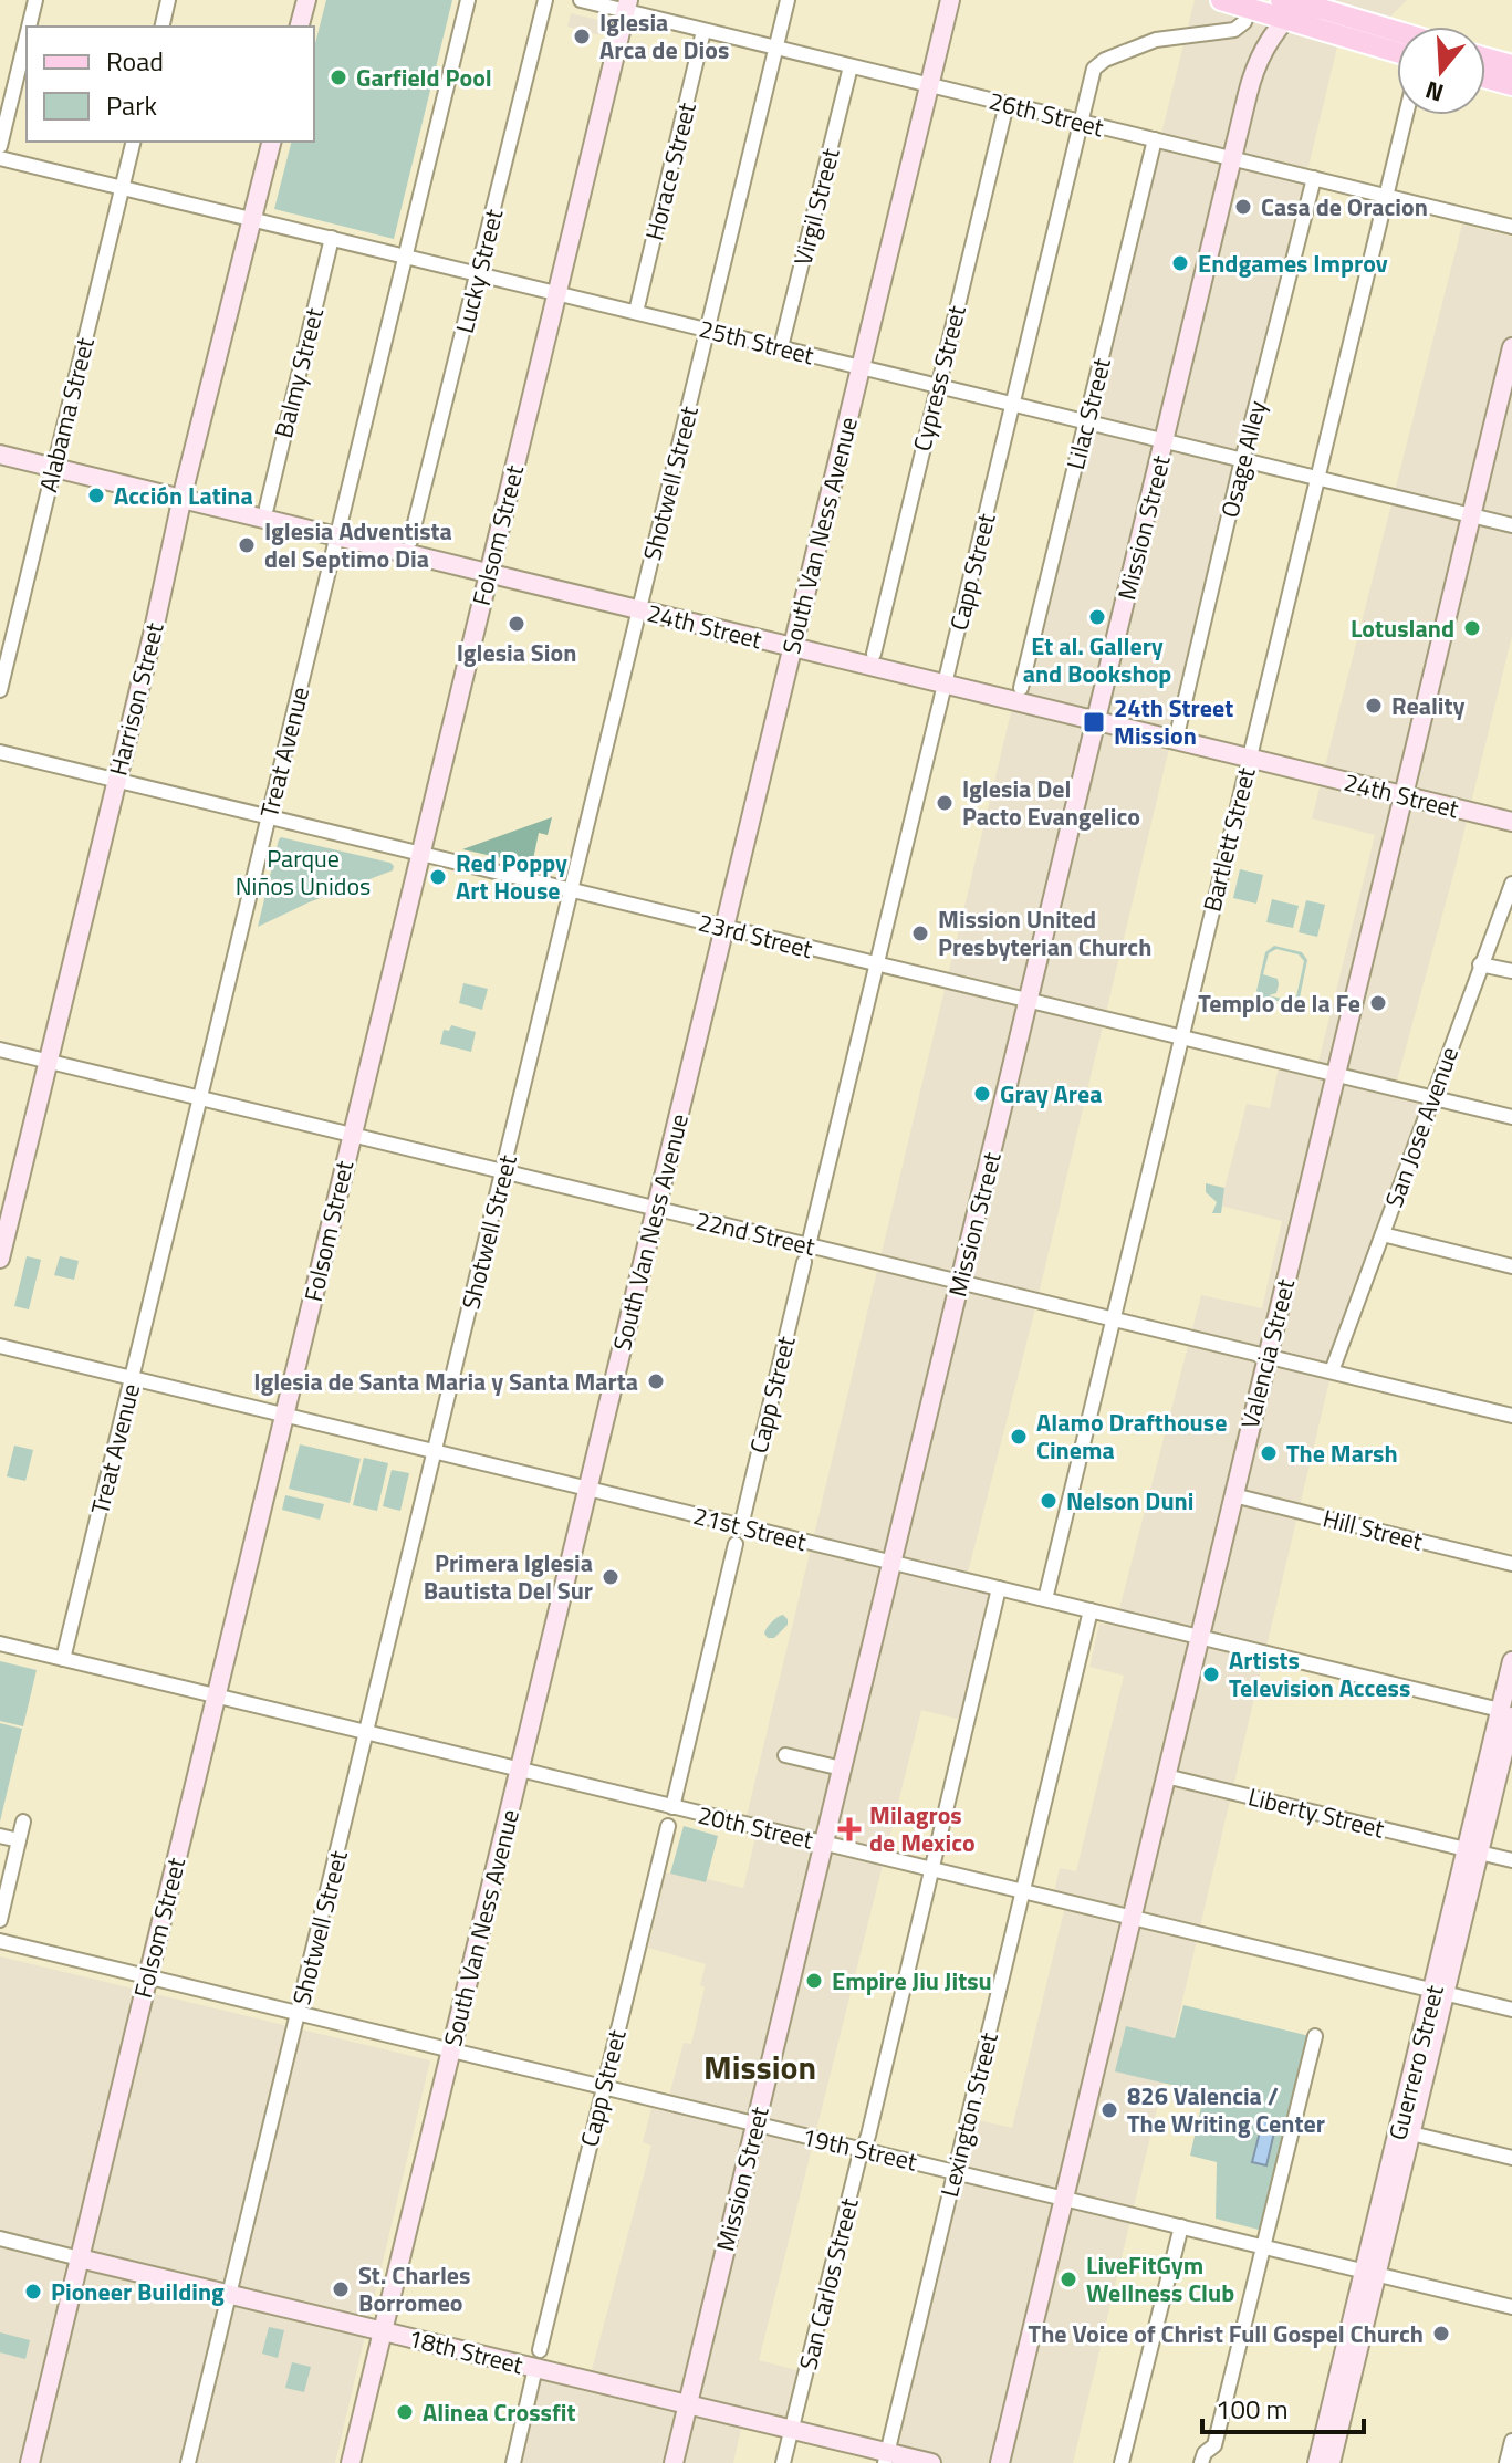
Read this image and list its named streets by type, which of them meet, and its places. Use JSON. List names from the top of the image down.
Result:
{
  "streets": {
    "street": [
      "26th Street",
      "Horace Street",
      "Virgil Street",
      "Lucky Street",
      "25th Street",
      "Balmy Street",
      "Cypress Street",
      "Lilac Street",
      "Alabama Street",
      "Osage Alley",
      "Shotwell Street",
      "Mission Street",
      "Folsom Street",
      "South Van Ness Avenue",
      "Capp Street",
      "24th Street",
      "Harrison Street",
      "Treat Avenue",
      "Bartlett Street",
      "23rd Street",
      "San Jose Avenue",
      "22nd Street",
      "Valencia Street",
      "21st Street",
      "Hill Street",
      "Liberty Street",
      "20th Street",
      "Guerrero Street",
      "Lexington Street",
      "19th Street",
      "San Carlos Street",
      "18th Street"
    ]
  },
  "crossings": [
    ["26th Street", "Horace Street"],
    ["26th Street", "Virgil Street"],
    ["26th Street", "Cypress Street"],
    ["26th Street", "Lilac Street"],
    ["26th Street", "Osage Alley"],
    ["26th Street", "Shotwell Street"],
    ["26th Street", "Mission Street"],
    ["26th Street", "Folsom Street"],
    ["26th Street", "South Van Ness Avenue"],
    ["26th Street", "Capp Street"],
    ["26th Street", "Bartlett Street"],
    ["Horace Street", "25th Street"],
    ["Virgil Street", "25th Street"],
    ["Lucky Street", "25th Street"],
    ["25th Street", "Balmy Street"],
    ["25th Street", "Cypress Street"],
    ["25th Street", "Lilac Street"],
    ["25th Street", "Alabama Street"],
    ["25th Street", "Osage Alley"],
    ["25th Street", "Shotwell Street"],
    ["25th Street", "Mission Street"],
    ["25th Street", "Folsom Street"],
    ["25th Street", "South Van Ness Avenue"],
    ["25th Street", "Capp Street"],
    ["25th Street", "Harrison Street"],
    ["25th Street", "Treat Avenue"],
    ["25th Street", "Bartlett Street"],
    ["25th Street", "Valencia Street"],
    ["Alabama Street", "24th Street"],
    ["Osage Alley", "24th Street"],
    ["Shotwell Street", "24th Street"],
    ["Shotwell Street", "23rd Street"],
    ["Shotwell Street", "22nd Street"],
    ["Shotwell Street", "21st Street"],
    ["Shotwell Street", "20th Street"],
    ["Shotwell Street", "19th Street"],
    ["Shotwell Street", "18th Street"],
    ["Mission Street", "24th Street"],
    ["Mission Street", "23rd Street"],
    ["Mission Street", "22nd Street"],
    ["Mission Street", "21st Street"],
    ["Mission Street", "20th Street"],
    ["Mission Street", "19th Street"],
    ["Mission Street", "18th Street"],
    ["Folsom Street", "24th Street"],
    ["Folsom Street", "23rd Street"],
    ["Folsom Street", "22nd Street"],
    ["Folsom Street", "21st Street"],
    ["Folsom Street", "20th Street"],
    ["Folsom Street", "19th Street"],
    ["Folsom Street", "18th Street"],
    ["South Van Ness Avenue", "24th Street"],
    ["South Van Ness Avenue", "23rd Street"],
    ["South Van Ness Avenue", "22nd Street"],
    ["South Van Ness Avenue", "21st Street"],
    ["South Van Ness Avenue", "20th Street"],
    ["South Van Ness Avenue", "19th Street"],
    ["South Van Ness Avenue", "18th Street"],
    ["Capp Street", "24th Street"],
    ["Capp Street", "23rd Street"],
    ["Capp Street", "22nd Street"],
    ["Capp Street", "21st Street"],
    ["Capp Street", "19th Street"],
    ["Capp Street", "18th Street"],
    ["24th Street", "Harrison Street"],
    ["24th Street", "Treat Avenue"],
    ["24th Street", "Bartlett Street"],
    ["24th Street", "Valencia Street"],
    ["Harrison Street", "23rd Street"],
    ["Harrison Street", "22nd Street"],
    ["Treat Avenue", "23rd Street"],
    ["Treat Avenue", "22nd Street"],
    ["Treat Avenue", "21st Street"],
    ["Treat Avenue", "20th Street"],
    ["Bartlett Street", "23rd Street"],
    ["Bartlett Street", "22nd Street"],
    ["Bartlett Street", "21st Street"],
    ["23rd Street", "San Jose Avenue"],
    ["23rd Street", "Valencia Street"],
    ["San Jose Avenue", "22nd Street"],
    ["22nd Street", "Valencia Street"],
    ["Valencia Street", "21st Street"],
    ["Valencia Street", "Hill Street"],
    ["Valencia Street", "Liberty Street"],
    ["Valencia Street", "20th Street"],
    ["Valencia Street", "19th Street"],
    ["21st Street", "Guerrero Street"],
    ["21st Street", "Lexington Street"],
    ["21st Street", "San Carlos Street"],
    ["Liberty Street", "Guerrero Street"],
    ["20th Street", "Guerrero Street"],
    ["20th Street", "Lexington Street"],
    ["20th Street", "San Carlos Street"],
    ["Guerrero Street", "19th Street"],
    ["Lexington Street", "19th Street"],
    ["Lexington Street", "18th Street"],
    ["19th Street", "San Carlos Street"],
    ["San Carlos Street", "18th Street"]
  ],
  "districts": ["Mission"],
  "parks": ["Parque Niños Unidos"],
  "places": {
    "other": [
      "Iglesia Arca de Dios",
      "Garfield Pool",
      "Casa de Oracion",
      "Endgames Improv",
      "Acción Latina",
      "Iglesia Adventista del Septimo Dia",
      "Et al. Gallery and Bookshop",
      "Iglesia Sion",
      "Lotusland",
      "Reality",
      "Iglesia Del Pacto Evangelico",
      "Red Poppy Art House",
      "Mission United Presbyterian Church",
      "Templo de la Fe",
      "Gray Area",
      "Iglesia de Santa Maria y Santa Marta",
      "Alamo Drafthouse Cinema",
      "The Marsh",
      "Nelson Duni",
      "Primera Iglesia Bautista Del Sur",
      "Artists Television Access",
      "Empire Jiu Jitsu",
      "826 Valencia / The Writing Center",
      "LiveFitGym Wellness Club",
      "St. Charles Borromeo",
      "Pioneer Building",
      "The Voice of Christ Full Gospel Church",
      "Alinea Crossfit"
    ],
    "transit": ["24th Street Mission"],
    "health": ["Milagros de Mexico"]
  },
  "legend": ["Road", "Park"],
  "scale_bar": "100 m",
  "north": "bottom"
}
